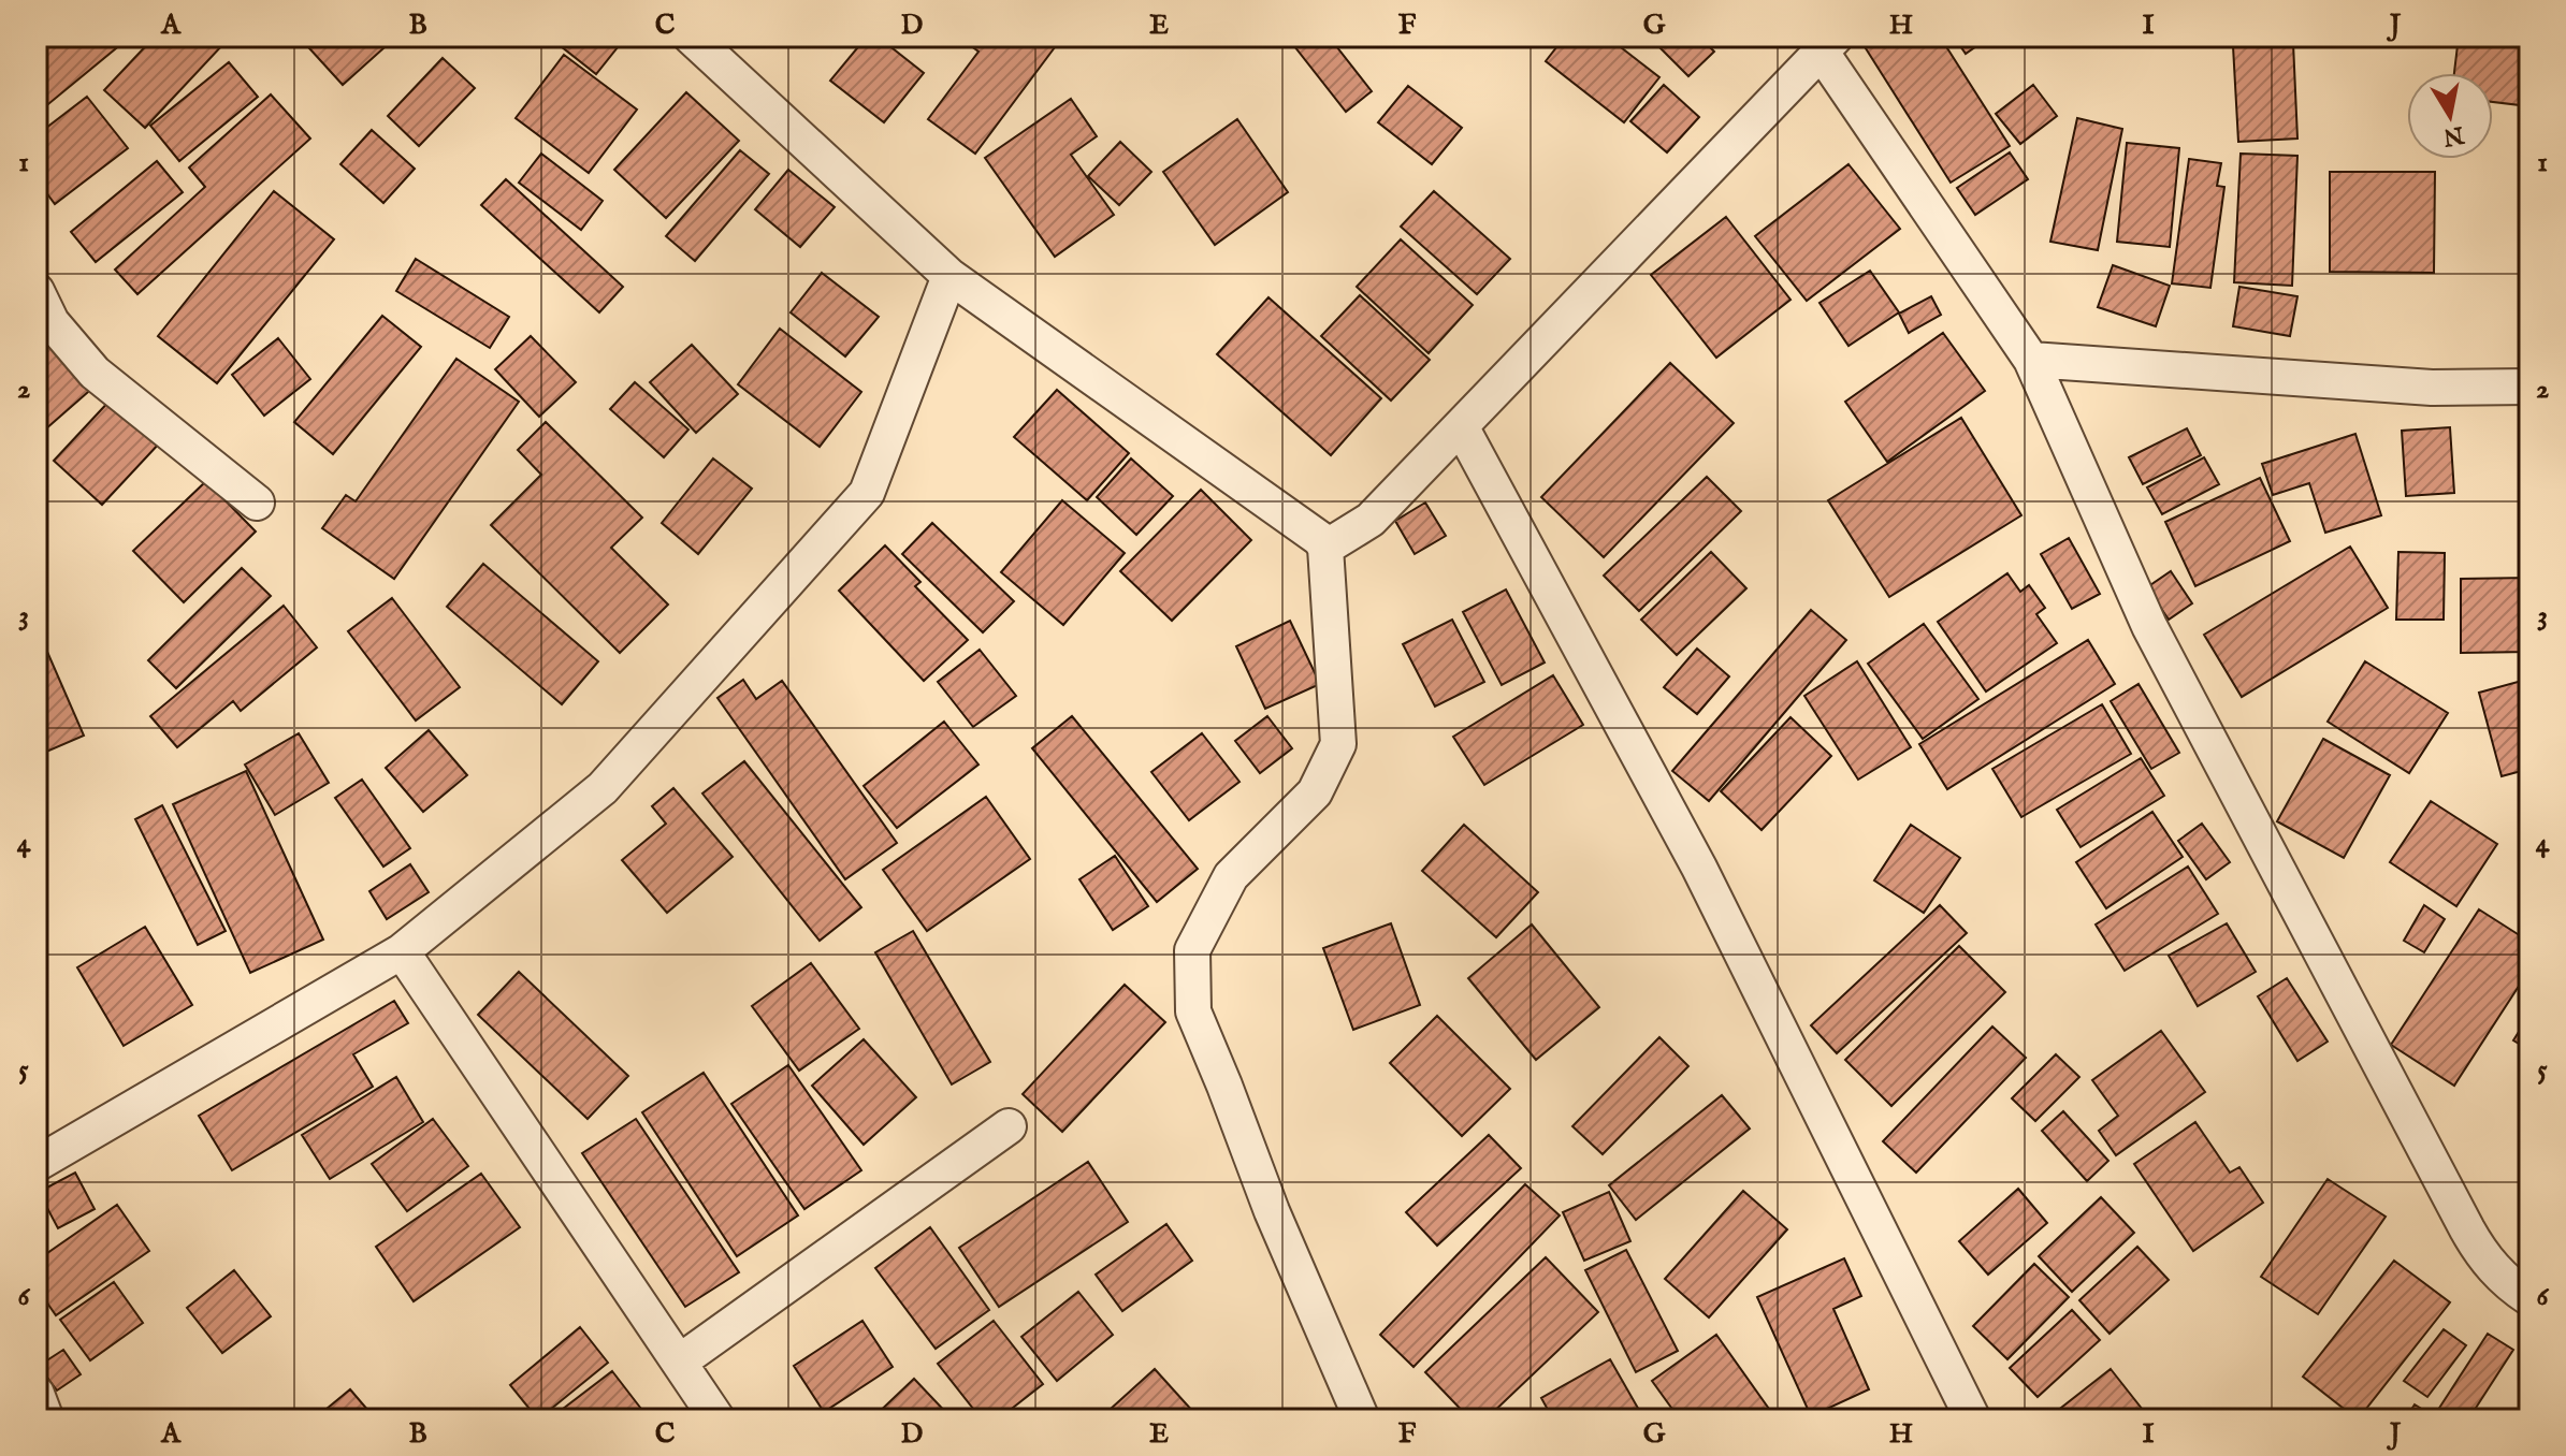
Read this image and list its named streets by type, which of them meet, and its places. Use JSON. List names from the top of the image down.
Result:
{
  "north": "bottom",
  "grid": {
    "columns": [
      "A",
      "B",
      "C",
      "D",
      "E",
      "F",
      "G",
      "H",
      "I",
      "J"
    ],
    "rows": [
      "1",
      "2",
      "3",
      "4",
      "5",
      "6"
    ]
  }
}
